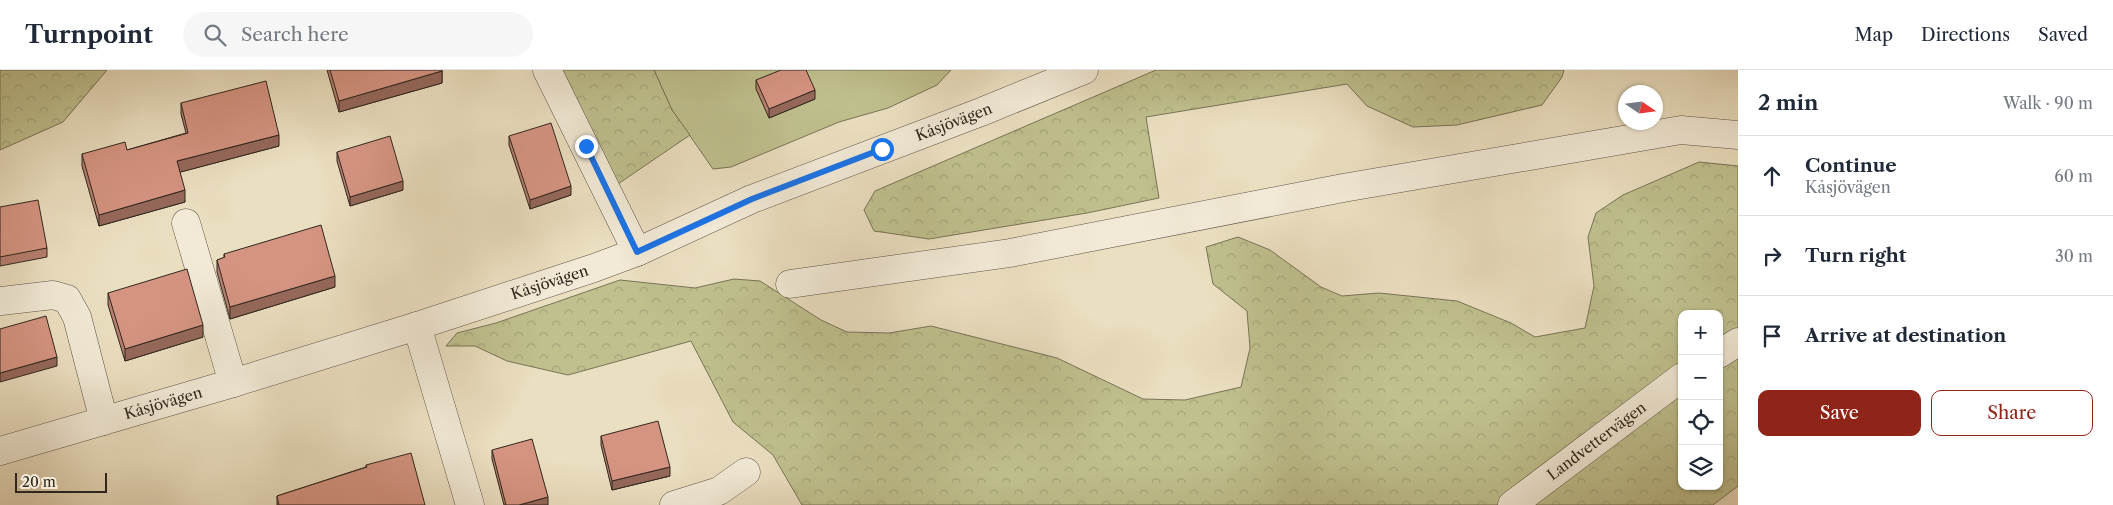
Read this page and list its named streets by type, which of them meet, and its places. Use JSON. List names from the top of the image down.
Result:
{
  "streets": {
    "street": ["Kåsjövägen", "Landvettervägen"]
  },
  "scale_bar": "20 m",
  "north": "right",
  "page": {
    "header": "Turnpoint",
    "search": "Search here",
    "nav": ["Map", "Directions", "Saved"],
    "heading": ["2 min", "Walk · 90 m"],
    "list": [
      ["Continue", "Kåsjövägen", "60 m"],
      ["Turn right", "30 m"],
      "Arrive at destination"
    ],
    "map_buttons": ["+", "−"],
    "buttons": ["Save", "Share"],
    "scale": "20 m"
  }
}
